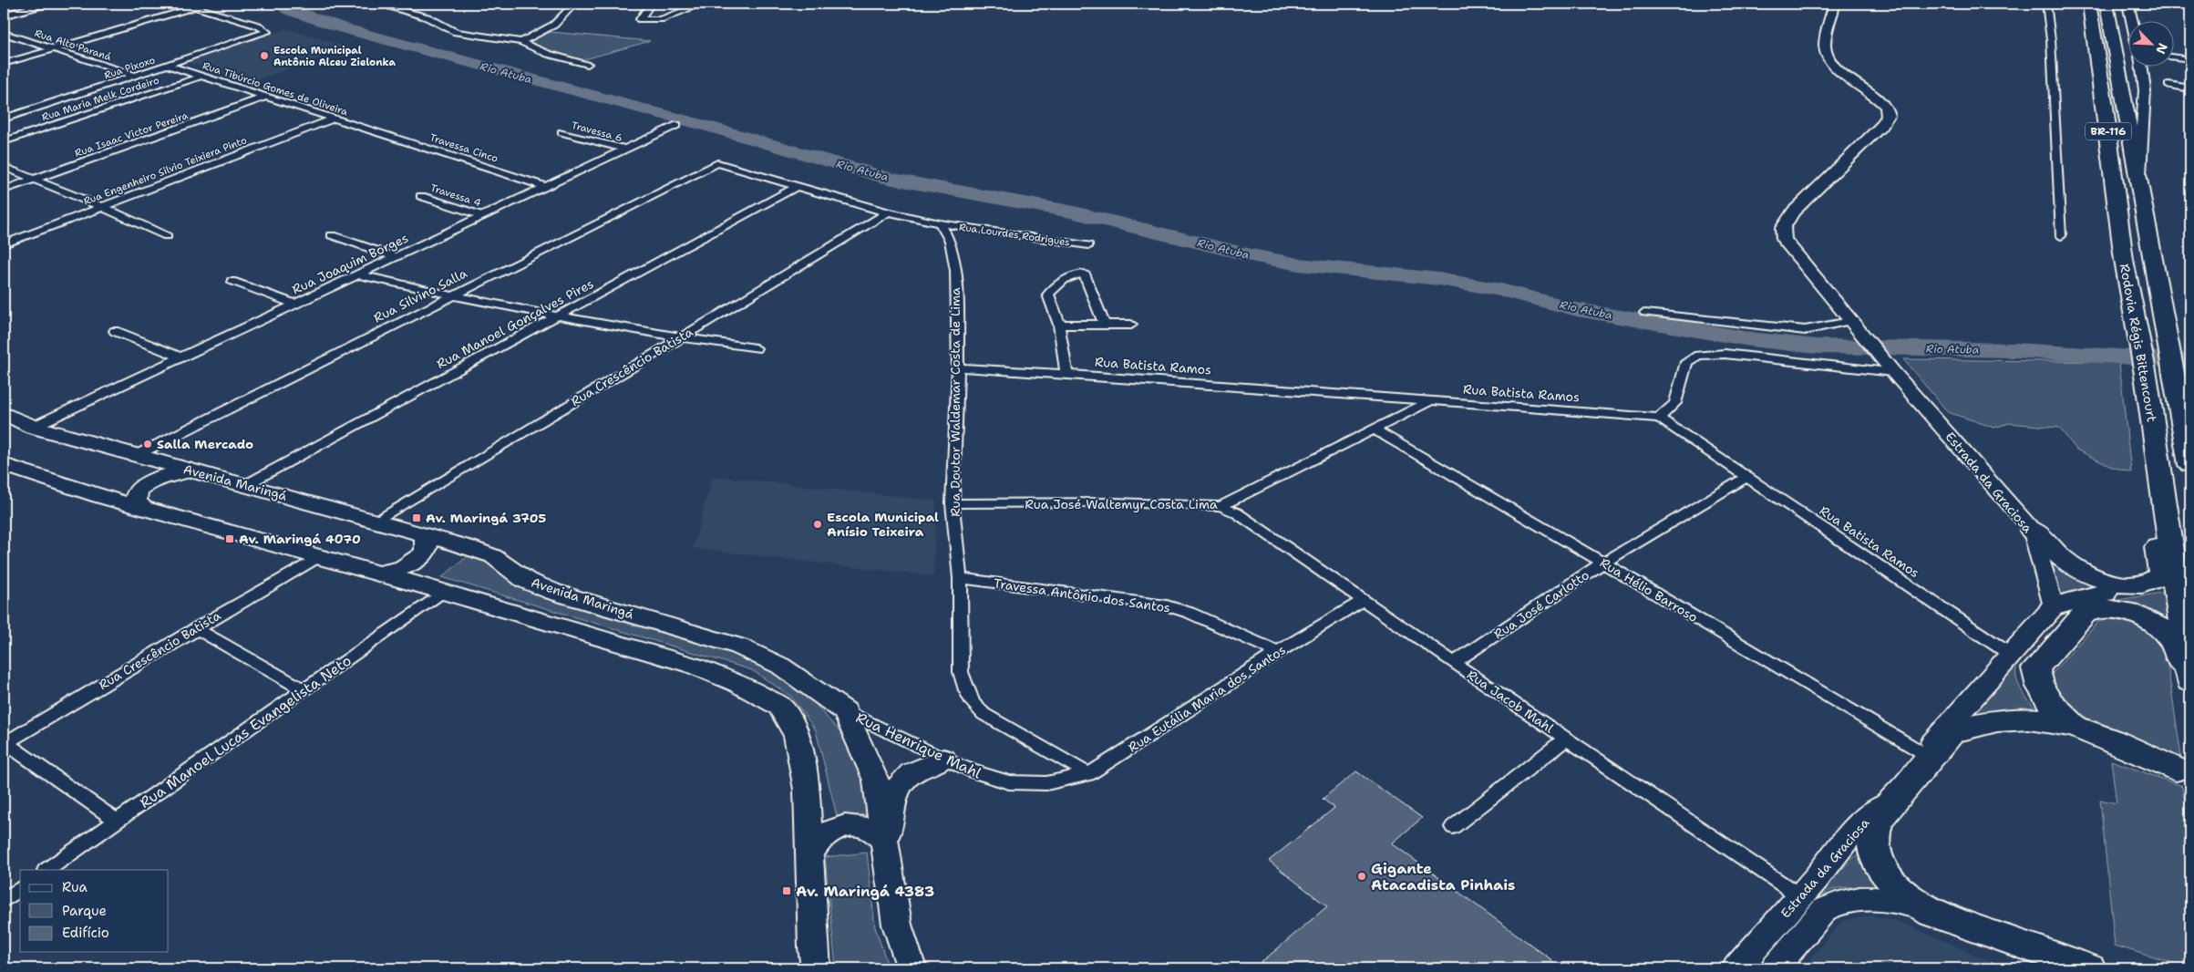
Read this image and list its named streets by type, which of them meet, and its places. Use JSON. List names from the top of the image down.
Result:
{
  "streets": {
    "highway": ["BR-116", "Rodovia Régis Bittencourt"],
    "main road": ["Avenida Maringá", "Estrada da Graciosa"],
    "street": [
      "Rua Alto Paraná",
      "Rua Pixoxo",
      "Rua Tibúrcio Gomes de Oliveira",
      "Rua Maria Melk Cordeiro",
      "Travessa 6",
      "Rua Isaac Victor Pereira",
      "Travessa Cinco",
      "Rua Engenheiro Silvio Teixiera Pinto",
      "Travessa 4",
      "Rua Lourdes Rodrigues",
      "Rua Joaquim Borges",
      "Rua Silvino Salla",
      "Rua Manoel Gonçalves Pires",
      "Rua Batista Ramos",
      "Rua Crescêncio Batista",
      "Rua Doutor Waldemar Costa de Lima",
      "Rua José Waltemyr Costa Lima",
      "Rua Hélio Barroso",
      "Travessa Antônio dos Santos",
      "Rua José Carlotto",
      "Rua Eutália Maria dos Santos",
      "Rua Jacob Mahl",
      "Rua Manoel Lucas Evangelista Neto",
      "Rua Henrique Mahl"
    ]
  },
  "crossings": [
    ["Rua Alto Paraná", "Rua Pixoxo"],
    ["Rua Pixoxo", "Rua Tibúrcio Gomes de Oliveira"],
    ["Rua Tibúrcio Gomes de Oliveira", "Rua Maria Melk Cordeiro"],
    ["Rua Tibúrcio Gomes de Oliveira", "Rua Isaac Victor Pereira"],
    ["Rua Tibúrcio Gomes de Oliveira", "Travessa Cinco"],
    ["Rua Tibúrcio Gomes de Oliveira", "Rua Engenheiro Silvio Teixiera Pinto"],
    ["Travessa 6", "Rua Joaquim Borges"],
    ["Travessa Cinco", "Rua Joaquim Borges"],
    ["Travessa 4", "Rua Joaquim Borges"],
    ["Rua Lourdes Rodrigues", "Rua Doutor Waldemar Costa de Lima"],
    ["Rua Joaquim Borges", "Avenida Maringá"],
    ["Rua Silvino Salla", "Rua Manoel Gonçalves Pires"],
    ["Rua Silvino Salla", "Avenida Maringá"],
    ["Rua Manoel Gonçalves Pires", "Avenida Maringá"],
    ["Rua Batista Ramos", "Rua Doutor Waldemar Costa de Lima"],
    ["Rua Batista Ramos", "Estrada da Graciosa"],
    ["Rua Batista Ramos", "Rua José Waltemyr Costa Lima"],
    ["Rua Batista Ramos", "Rua José Carlotto"],
    ["Rua Crescêncio Batista", "Avenida Maringá"],
    ["Rua Doutor Waldemar Costa de Lima", "Rua José Waltemyr Costa Lima"],
    ["Rua Doutor Waldemar Costa de Lima", "Travessa Antônio dos Santos"],
    ["Rua Doutor Waldemar Costa de Lima", "Rua Eutália Maria dos Santos"],
    ["Avenida Maringá", "Rua Henrique Mahl"],
    ["Estrada da Graciosa", "Rua Hélio Barroso"],
    ["Estrada da Graciosa", "Rua Jacob Mahl"],
    ["Rua José Waltemyr Costa Lima", "Rua Hélio Barroso"],
    ["Rua José Waltemyr Costa Lima", "Rua Jacob Mahl"],
    ["Rua Hélio Barroso", "Rua José Carlotto"],
    ["Travessa Antônio dos Santos", "Rua Eutália Maria dos Santos"],
    ["Rua José Carlotto", "Rua Jacob Mahl"],
    ["Rua Eutália Maria dos Santos", "Rua Jacob Mahl"],
    ["Rua Eutália Maria dos Santos", "Rua Henrique Mahl"]
  ],
  "water": ["Rio Atuba"],
  "places": {
    "other": [
      "Escola Municipal Antônio Alceu Zielonka",
      "Salla Mercado",
      "Escola Municipal Anísio Teixeira",
      "Gigante Atacadista Pinhais"
    ],
    "transit": ["Av. Maringá 3705", "Av. Maringá 4070", "Av. Maringá 4383"]
  },
  "legend": ["Rua", "Parque", "Edifício"],
  "north": "bottom right"
}
